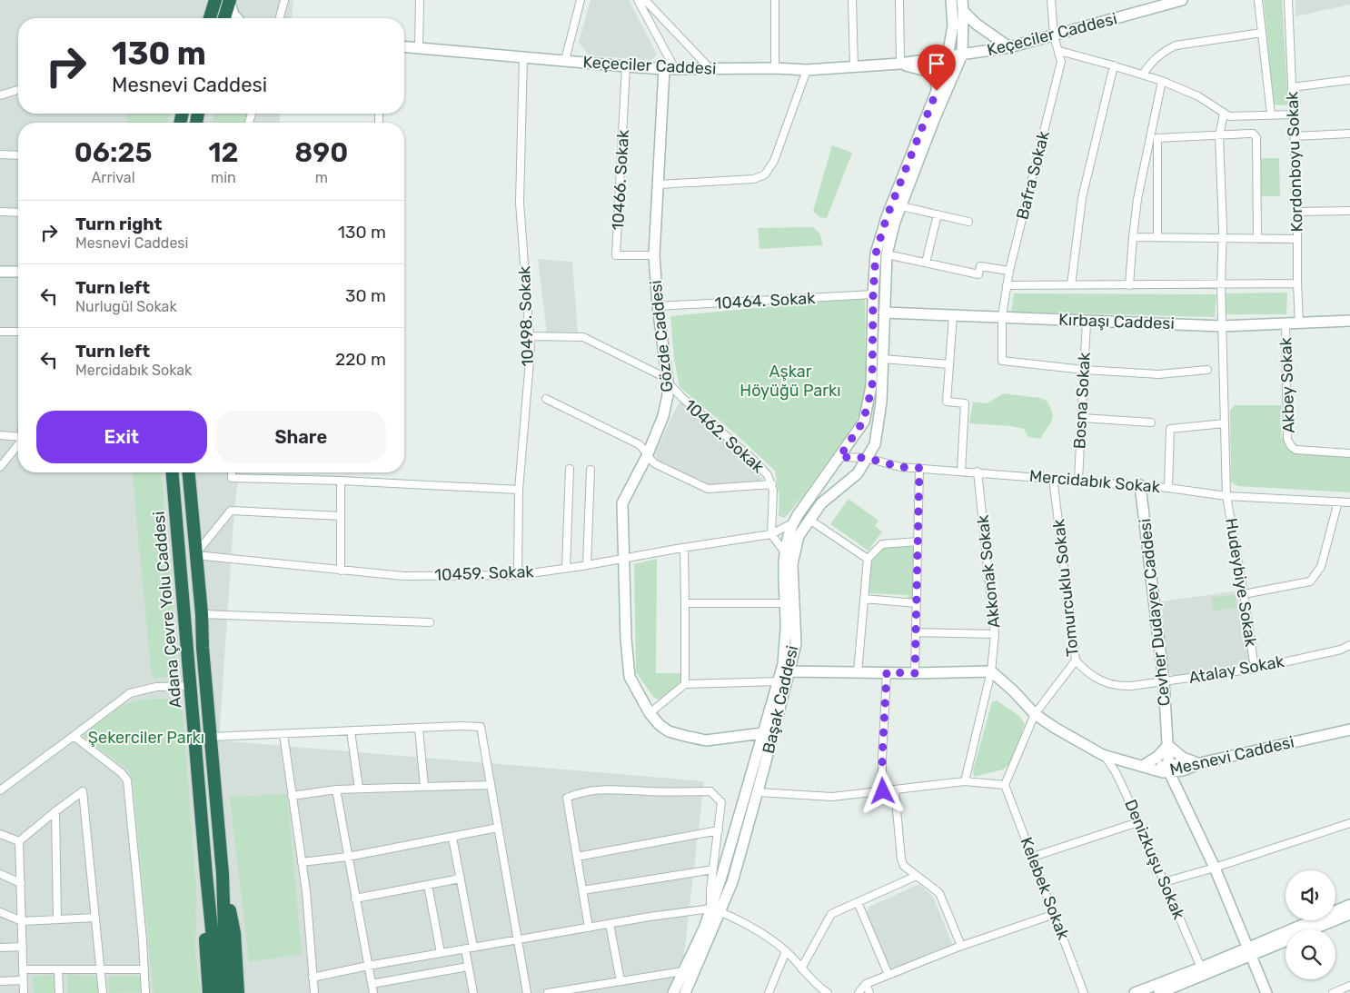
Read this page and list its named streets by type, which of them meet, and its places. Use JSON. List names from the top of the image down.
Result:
{
  "streets": {
    "highway": ["Adana Çevre Yolu Caddesi"],
    "street": [
      "Keçeciler Caddesi",
      "Kordonboyu Sokak",
      "Bafra Sokak",
      "10466. Sokak",
      "10464. Sokak",
      "10498. Sokak",
      "Kırbaşı Caddesi",
      "Gözde Caddesi",
      "Akbey Sokak",
      "Bosna Sokak",
      "10462. Sokak",
      "Mercidabık Sokak",
      "Akkonak Sokak",
      "10459. Sokak",
      "Hudeybiye Sokak",
      "Tomurcuklu Sokak",
      "Cevher Dudayev Caddesi",
      "Atalay Sokak",
      "Başak Caddesi",
      "Mesnevi Caddesi",
      "Denizkuşu Sokak",
      "Kelebek Sokak"
    ]
  },
  "crossings": [
    ["Keçeciler Caddesi", "Bafra Sokak"],
    ["Keçeciler Caddesi", "10466. Sokak"],
    ["Keçeciler Caddesi", "10498. Sokak"],
    ["Keçeciler Caddesi", "Gözde Caddesi"],
    ["Keçeciler Caddesi", "Başak Caddesi"],
    ["Kordonboyu Sokak", "Kırbaşı Caddesi"],
    ["Bafra Sokak", "Kırbaşı Caddesi"],
    ["Bafra Sokak", "Bosna Sokak"],
    ["10466. Sokak", "Gözde Caddesi"],
    ["10464. Sokak", "Gözde Caddesi"],
    ["10464. Sokak", "Başak Caddesi"],
    ["10498. Sokak", "10462. Sokak"],
    ["10498. Sokak", "10459. Sokak"],
    ["Kırbaşı Caddesi", "Akbey Sokak"],
    ["Kırbaşı Caddesi", "Bosna Sokak"],
    ["Kırbaşı Caddesi", "Hudeybiye Sokak"],
    ["Kırbaşı Caddesi", "Başak Caddesi"],
    ["Gözde Caddesi", "10462. Sokak"],
    ["Gözde Caddesi", "10459. Sokak"],
    ["Gözde Caddesi", "Başak Caddesi"],
    ["Bosna Sokak", "Mercidabık Sokak"],
    ["10462. Sokak", "10459. Sokak"],
    ["Mercidabık Sokak", "Akkonak Sokak"],
    ["Mercidabık Sokak", "Hudeybiye Sokak"],
    ["Mercidabık Sokak", "Tomurcuklu Sokak"],
    ["Mercidabık Sokak", "Cevher Dudayev Caddesi"],
    ["Mercidabık Sokak", "Başak Caddesi"],
    ["Akkonak Sokak", "Mesnevi Caddesi"],
    ["10459. Sokak", "Adana Çevre Yolu Caddesi"],
    ["10459. Sokak", "Başak Caddesi"],
    ["Hudeybiye Sokak", "Atalay Sokak"],
    ["Tomurcuklu Sokak", "Atalay Sokak"],
    ["Tomurcuklu Sokak", "Mesnevi Caddesi"],
    ["Tomurcuklu Sokak", "Kelebek Sokak"],
    ["Cevher Dudayev Caddesi", "Atalay Sokak"],
    ["Cevher Dudayev Caddesi", "Mesnevi Caddesi"],
    ["Mesnevi Caddesi", "Denizkuşu Sokak"]
  ],
  "parks": ["Aşkar Höyüğü Parkı", "Şekerciler Parkı"],
  "page": {
    "turn": ["130 m", "Mesnevi Caddesi"],
    "eta": [
      "06:25",
      "Arrival",
      "12",
      "min",
      "890",
      "m"
    ],
    "list": [
      {
        "name": "Turn right",
        "note": "Mesnevi Caddesi",
        "value": "130 m"
      },
      {
        "name": "Turn left",
        "note": "Nurlugül Sokak",
        "value": "30 m"
      },
      {
        "name": "Turn left",
        "note": "Mercidabık Sokak",
        "value": "220 m"
      }
    ],
    "buttons": ["Exit", "Share"]
  }
}
